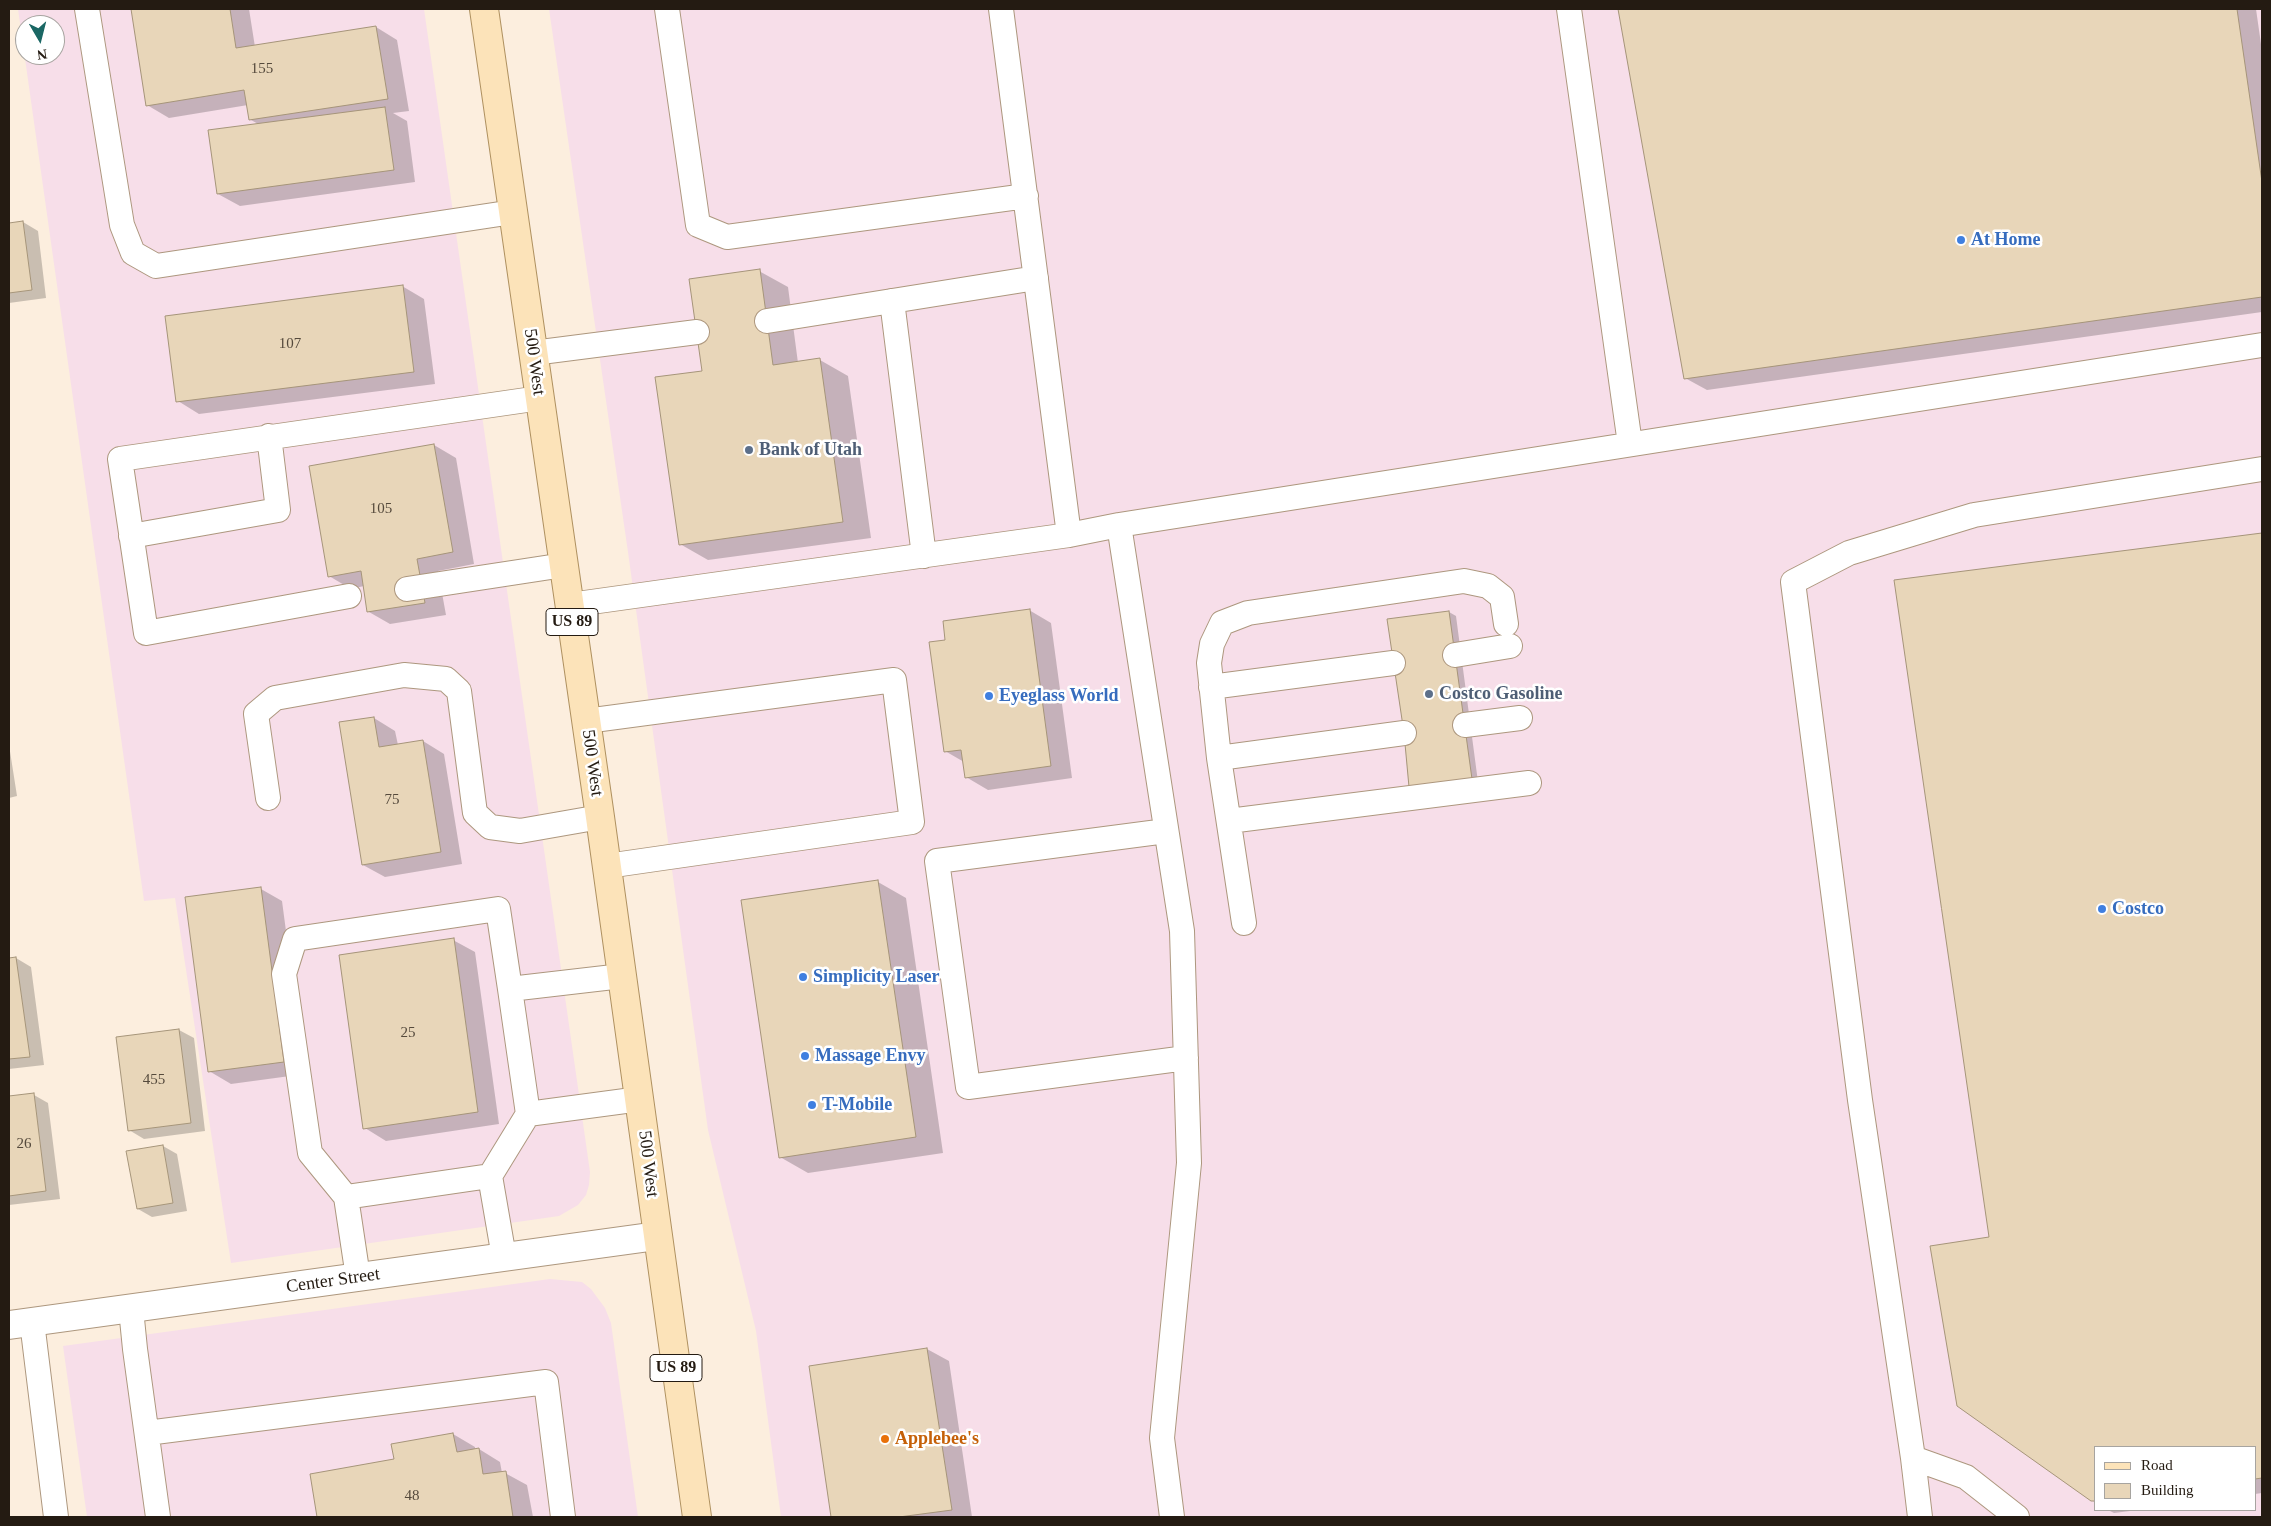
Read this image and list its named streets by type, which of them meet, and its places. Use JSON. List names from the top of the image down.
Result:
{
  "streets": {
    "main road": ["500 West", "US 89"],
    "street": ["Center Street"]
  },
  "crossings": [
    ["500 West", "Center Street"]
  ],
  "places": [
    "At Home",
    "Bank of Utah",
    "Costco Gasoline",
    "Eyeglass World",
    "Costco",
    "Simplicity Laser",
    "Massage Envy",
    "T-Mobile",
    "Applebee's"
  ],
  "house_numbers": [
    "155",
    "107",
    "105",
    "75",
    "25",
    "455",
    "26",
    "48"
  ],
  "legend": ["Road", "Building"],
  "north": "bottom"
}
